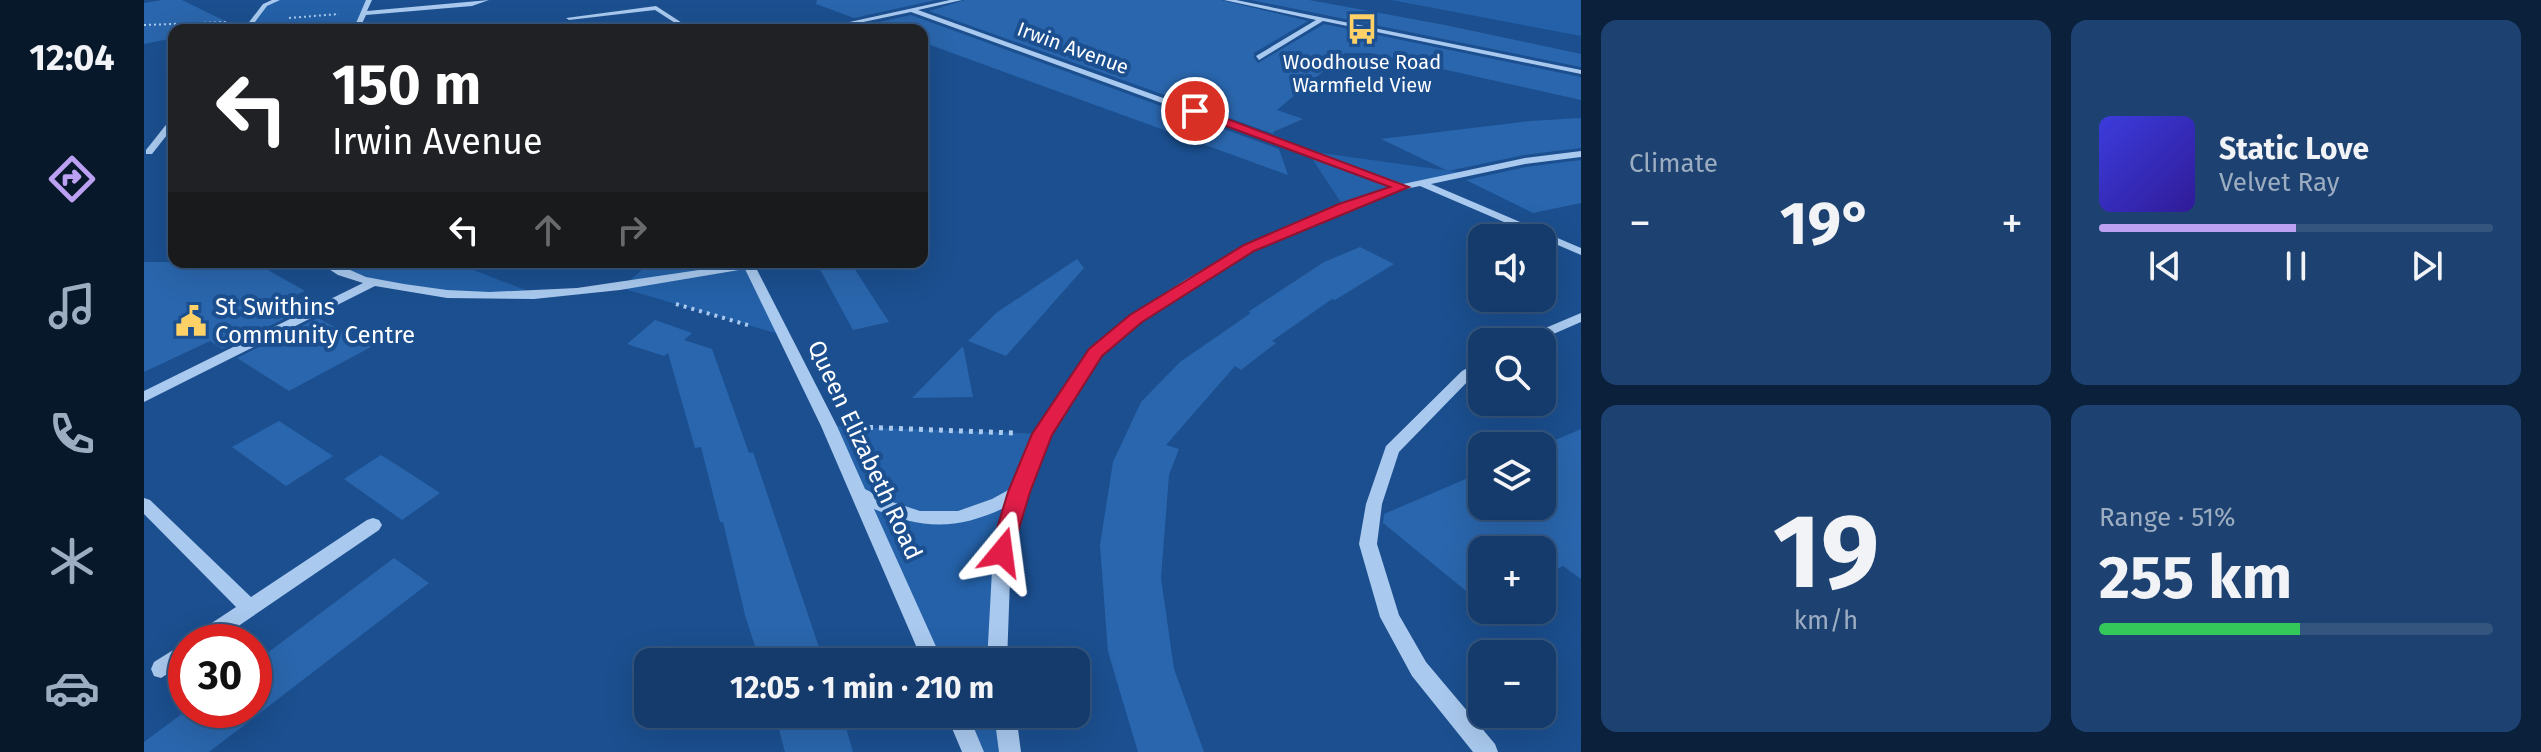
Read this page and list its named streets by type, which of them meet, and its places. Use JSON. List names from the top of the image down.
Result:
{
  "streets": {
    "street": ["Irwin Avenue", "Queen Elizabeth Road"]
  },
  "places": {
    "bus stop": ["Woodhouse Road Warmfield View"],
    "public building": ["St Swithins Community Centre"]
  },
  "page": {
    "tabs": "12:04",
    "tile": [
      "Climate",
      ["19", "km/h"],
      ["Range · 51%", "255 km"]
    ],
    "turn": ["150 m", "Irwin Avenue"],
    "song": ["Static Love", "Velvet Ray"],
    "heat": ["−", "19°", "+"],
    "map_buttons": ["+", "−"],
    "limit": "30",
    "trip": "12:05 · 1 min · 210 m"
  }
}
